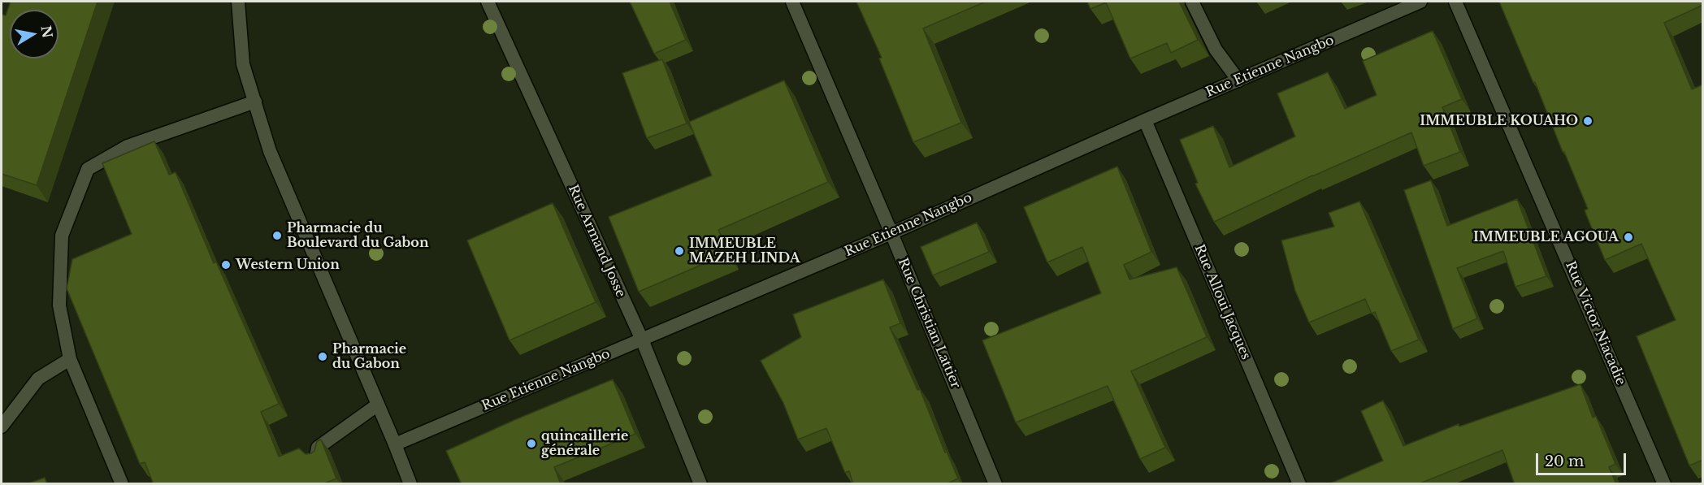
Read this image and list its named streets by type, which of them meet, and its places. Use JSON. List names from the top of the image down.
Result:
{
  "streets": {
    "street": [
      "Rue Etienne Nangbo",
      "Rue Armand Josse",
      "Rue Alloui Jacques",
      "Rue Christian Lattier",
      "Rue Victor Niacadie"
    ]
  },
  "crossings": [
    ["Rue Etienne Nangbo", "Rue Armand Josse"],
    ["Rue Etienne Nangbo", "Rue Alloui Jacques"],
    ["Rue Etienne Nangbo", "Rue Christian Lattier"]
  ],
  "places": [
    "IMMEUBLE KOUAHO",
    "Pharmacie du Boulevard du Gabon",
    "IMMEUBLE AGOUA",
    "IMMEUBLE MAZEH LINDA",
    "Western Union",
    "Pharmacie du Gabon",
    "quincaillerie générale"
  ],
  "scale_bar": "20 m",
  "north": "right"
}
